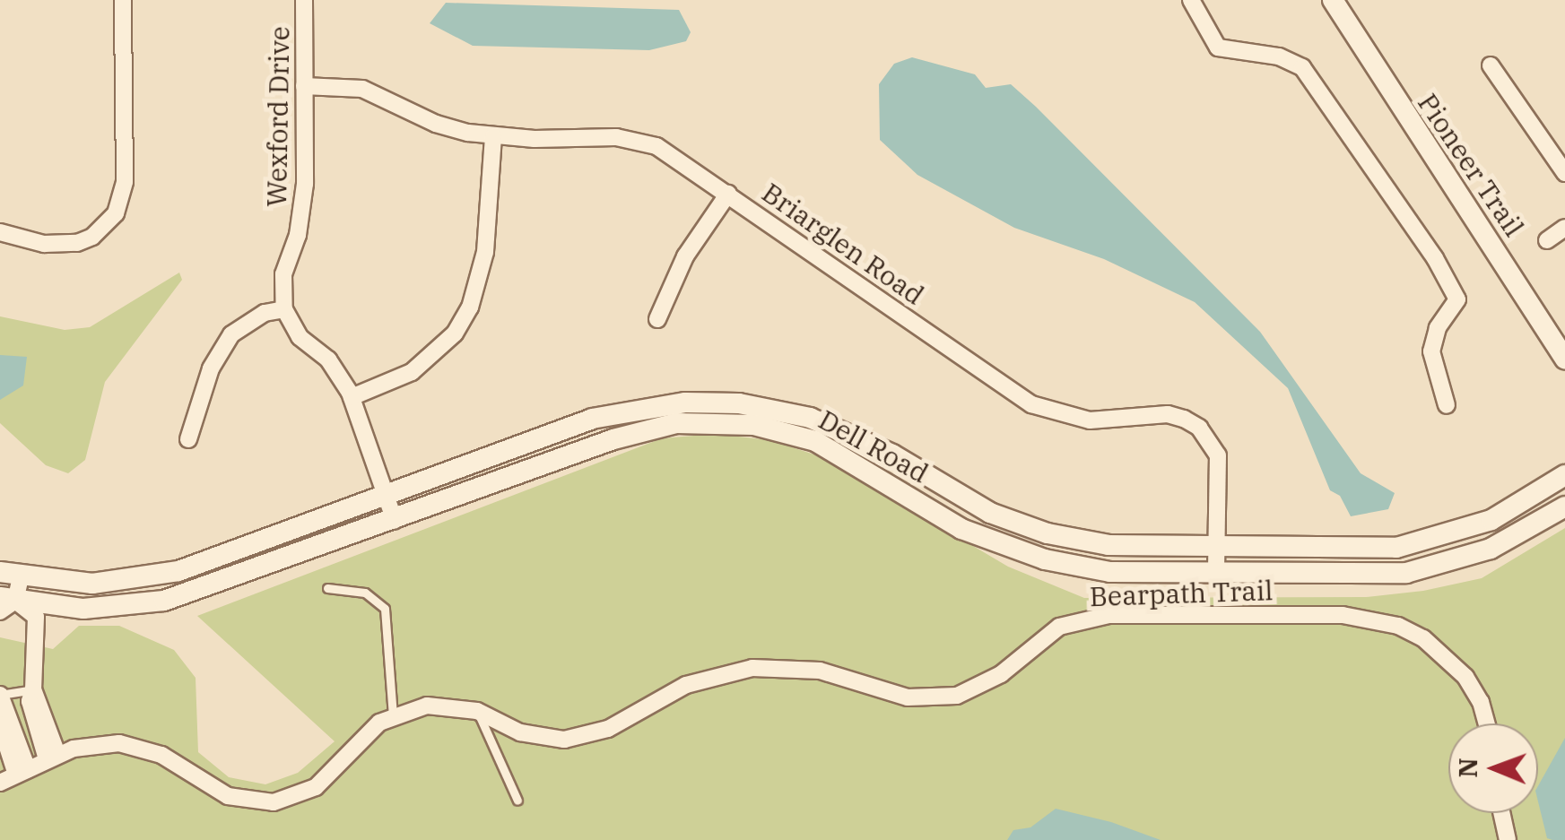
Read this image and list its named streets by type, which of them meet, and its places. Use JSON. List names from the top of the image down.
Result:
{
  "streets": {
    "main road": ["Pioneer Trail", "Dell Road"],
    "street": ["Wexford Drive", "Briarglen Road", "Bearpath Trail"]
  },
  "crossings": [
    ["Wexford Drive", "Briarglen Road"],
    ["Briarglen Road", "Dell Road"]
  ],
  "north": "left"
}
